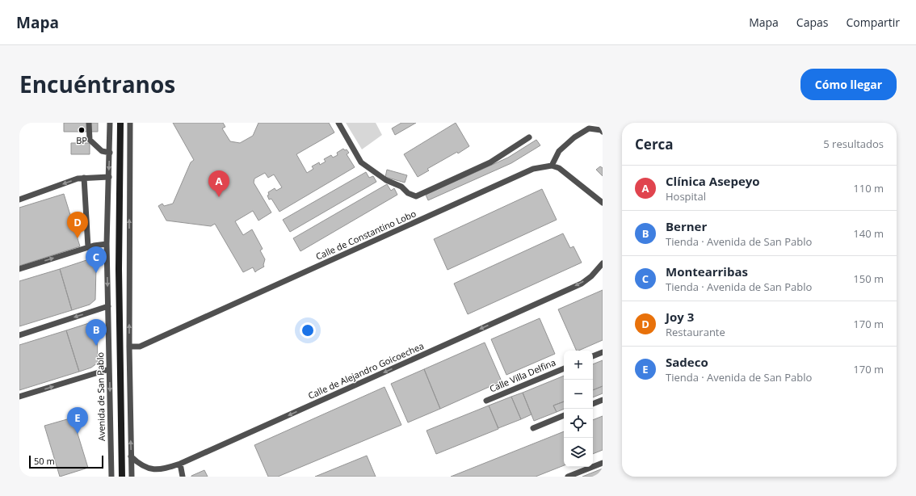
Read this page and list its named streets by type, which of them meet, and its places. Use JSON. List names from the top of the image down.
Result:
{
  "streets": {
    "lane": [
      "Calle de Constantino Lobo",
      "Calle de Alejandro Goicoechea",
      "Calle Villa Delfina",
      "Avenida de San Pablo"
    ]
  },
  "one_way": ["Calle de Alejandro Goicoechea"],
  "places": ["BP"],
  "scale_bar": "50 m",
  "page": {
    "header": "Mapa",
    "nav": ["Mapa", "Capas", "Compartir"],
    "title": "Encuéntranos",
    "buttons": "Cómo llegar",
    "heading": ["Cerca", "5 resultados"],
    "list": [
      {
        "mark": "A",
        "name": "Clínica Asepeyo",
        "note": "Hospital",
        "value": "110 m"
      },
      {
        "mark": "B",
        "name": "Berner",
        "note": "Tienda · Avenida de San Pablo",
        "value": "140 m"
      },
      {
        "mark": "C",
        "name": "Montearribas",
        "note": "Tienda · Avenida de San Pablo",
        "value": "150 m"
      },
      {
        "mark": "D",
        "name": "Joy 3",
        "note": "Restaurante",
        "value": "170 m"
      },
      {
        "mark": "E",
        "name": "Sadeco",
        "note": "Tienda · Avenida de San Pablo",
        "value": "170 m"
      }
    ],
    "pins": [
      "A",
      "D",
      "C",
      "B",
      "E"
    ],
    "map_buttons": ["+", "−"],
    "scale": "50 m"
  }
}
